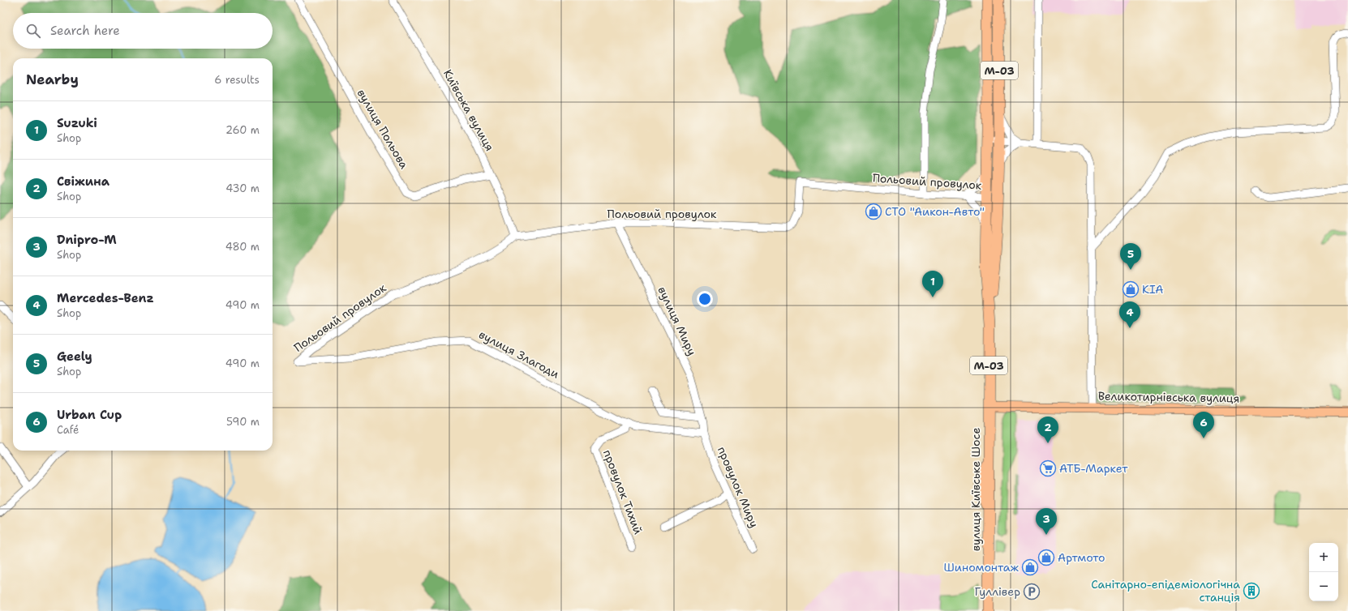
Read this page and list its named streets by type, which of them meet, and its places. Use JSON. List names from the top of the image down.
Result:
{
  "streets": {
    "highway": ["М-03", "вулиця Київське Шосе"],
    "main road": ["Великотирнівська вулиця"],
    "street": [
      "Київська вулиця",
      "вулиця Польова",
      "Польовий провулок",
      "вулиця Миру",
      "вулиця Злагоди",
      "провулок Миру",
      "провулок Тихий"
    ]
  },
  "crossings": [
    ["М-03", "Польовий провулок"],
    ["М-03", "Великотирнівська вулиця"],
    ["М-03", "вулиця Київське Шосе"],
    ["Київська вулиця", "вулиця Польова"],
    ["Київська вулиця", "Польовий провулок"],
    ["Польовий провулок", "вулиця Миру"],
    ["Польовий провулок", "вулиця Злагоди"],
    ["вулиця Миру", "вулиця Злагоди"],
    ["вулиця Миру", "провулок Миру"],
    ["вулиця Злагоди", "провулок Миру"],
    ["вулиця Злагоди", "провулок Тихий"],
    ["Великотирнівська вулиця", "вулиця Київське Шосе"]
  ],
  "places": {
    "shop": [
      "СТО \"Аикон-Авто\"",
      "KIA",
      "Артмото",
      "Шиномонтаж"
    ],
    "supermarket": ["АТБ-Маркет"],
    "building": ["Санітарно-епідеміологічна станція"],
    "parking": ["Гуллівер"]
  },
  "page": {
    "search": "Search here",
    "heading": ["Nearby", "6 results"],
    "list": [
      {
        "mark": "1",
        "name": "Suzuki",
        "note": "Shop",
        "value": "260 m"
      },
      {
        "mark": "2",
        "name": "Свіжина",
        "note": "Shop",
        "value": "430 m"
      },
      {
        "mark": "3",
        "name": "Dnipro-M",
        "note": "Shop",
        "value": "480 m"
      },
      {
        "mark": "4",
        "name": "Mercedes-Benz",
        "note": "Shop",
        "value": "490 m"
      },
      {
        "mark": "5",
        "name": "Geely",
        "note": "Shop",
        "value": "490 m"
      },
      {
        "mark": "6",
        "name": "Urban Cup",
        "note": "Café",
        "value": "590 m"
      }
    ],
    "pins": [
      "5",
      "1",
      "4",
      "6",
      "2",
      "3"
    ],
    "map_buttons": ["+", "−"]
  }
}
